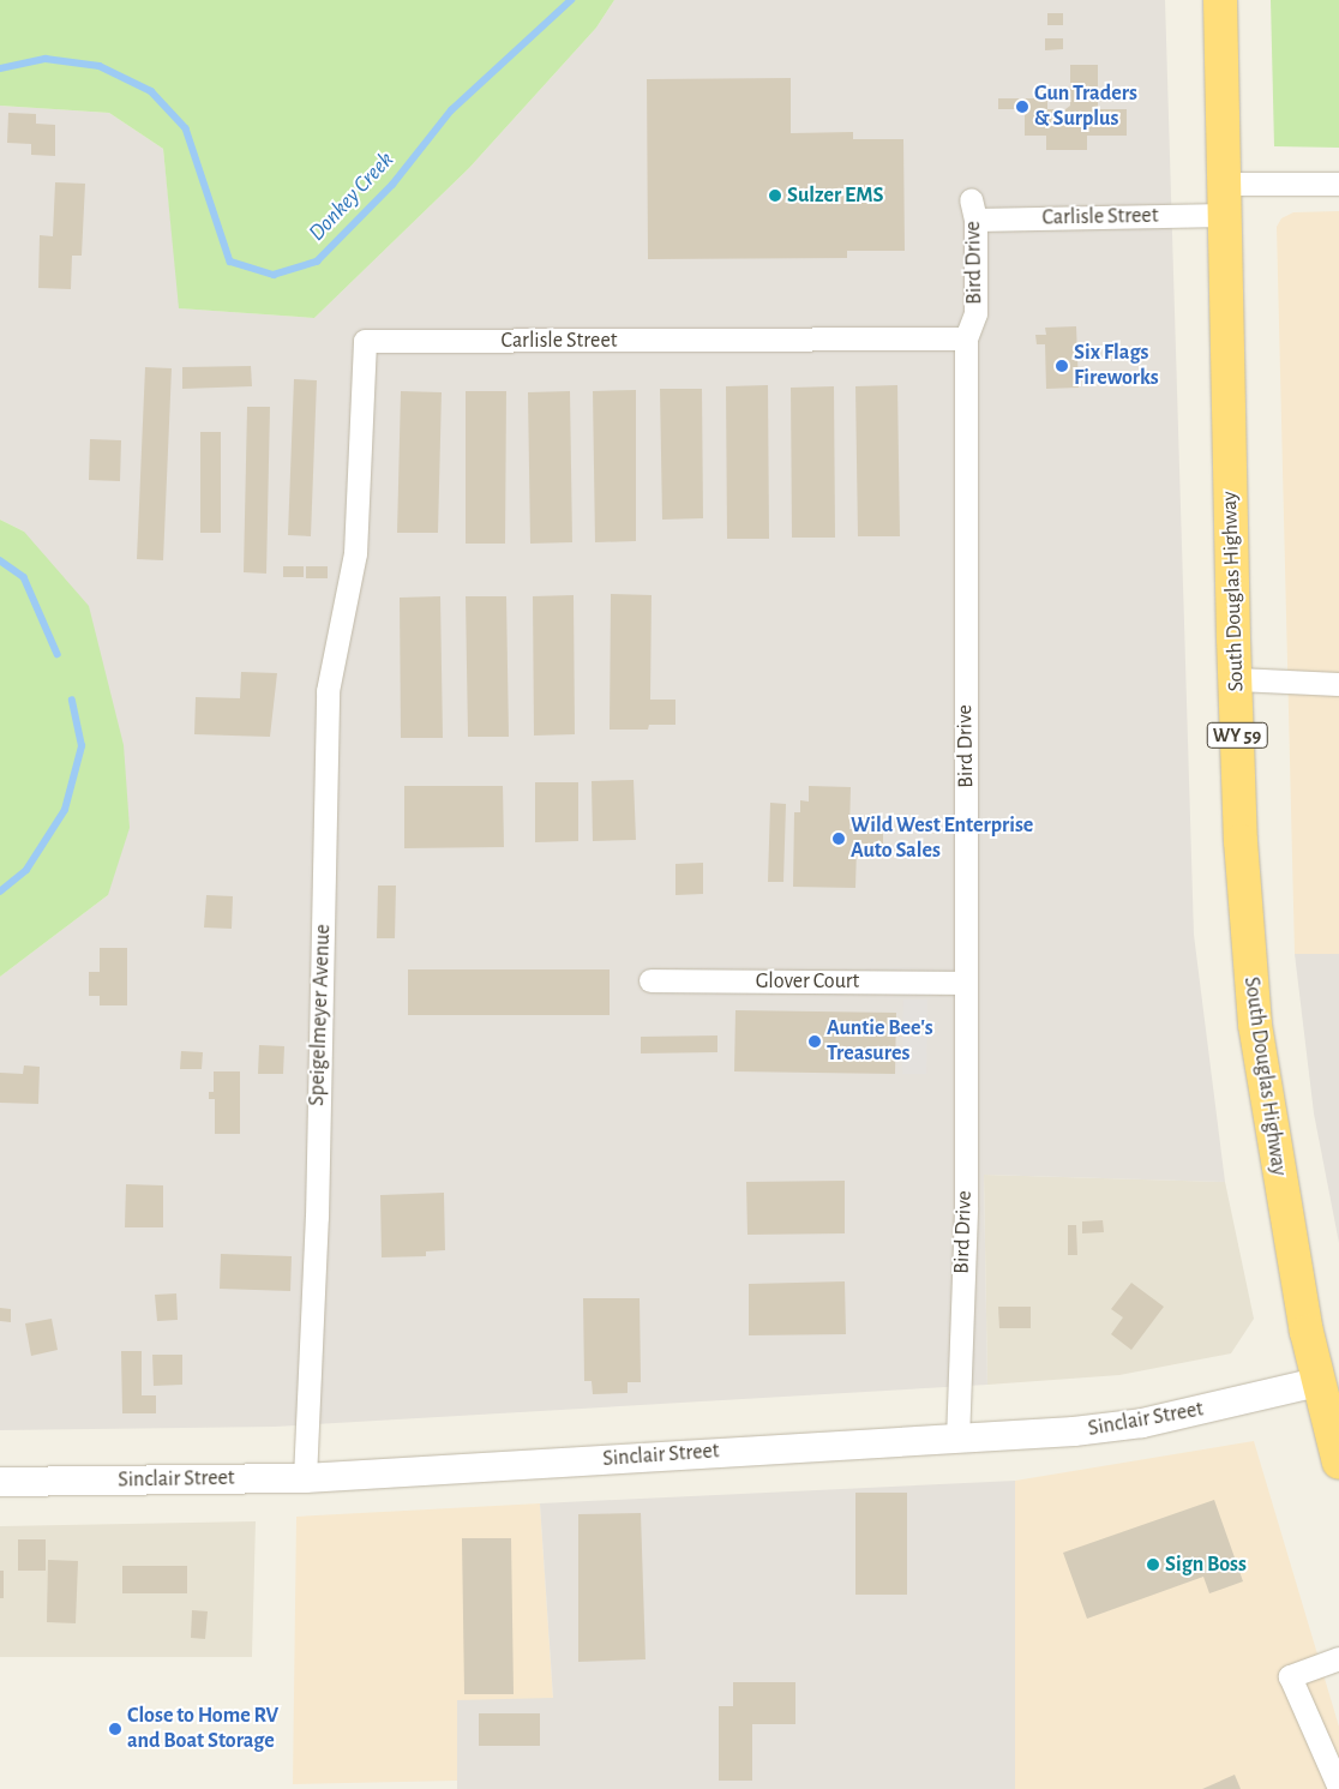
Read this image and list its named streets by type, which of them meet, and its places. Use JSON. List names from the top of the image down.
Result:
{
  "streets": {
    "highway": ["South Douglas Highway", "WY 59"],
    "street": [
      "Carlisle Street",
      "Bird Drive",
      "Glover Court",
      "Speigelmeyer Avenue",
      "Sinclair Street"
    ]
  },
  "crossings": [
    ["Carlisle Street", "Bird Drive"],
    ["Carlisle Street", "South Douglas Highway"],
    ["Carlisle Street", "Speigelmeyer Avenue"],
    ["Bird Drive", "Glover Court"],
    ["Bird Drive", "Sinclair Street"],
    ["South Douglas Highway", "Sinclair Street"],
    ["Speigelmeyer Avenue", "Sinclair Street"]
  ],
  "water": ["Donkey Creek"],
  "places": [
    "Gun Traders & Surplus",
    "Sulzer EMS",
    "Six Flags Fireworks",
    "Wild West Enterprise Auto Sales",
    "Auntie Bee's Treasures",
    "Sign Boss",
    "Close to Home RV and Boat Storage"
  ]
}
